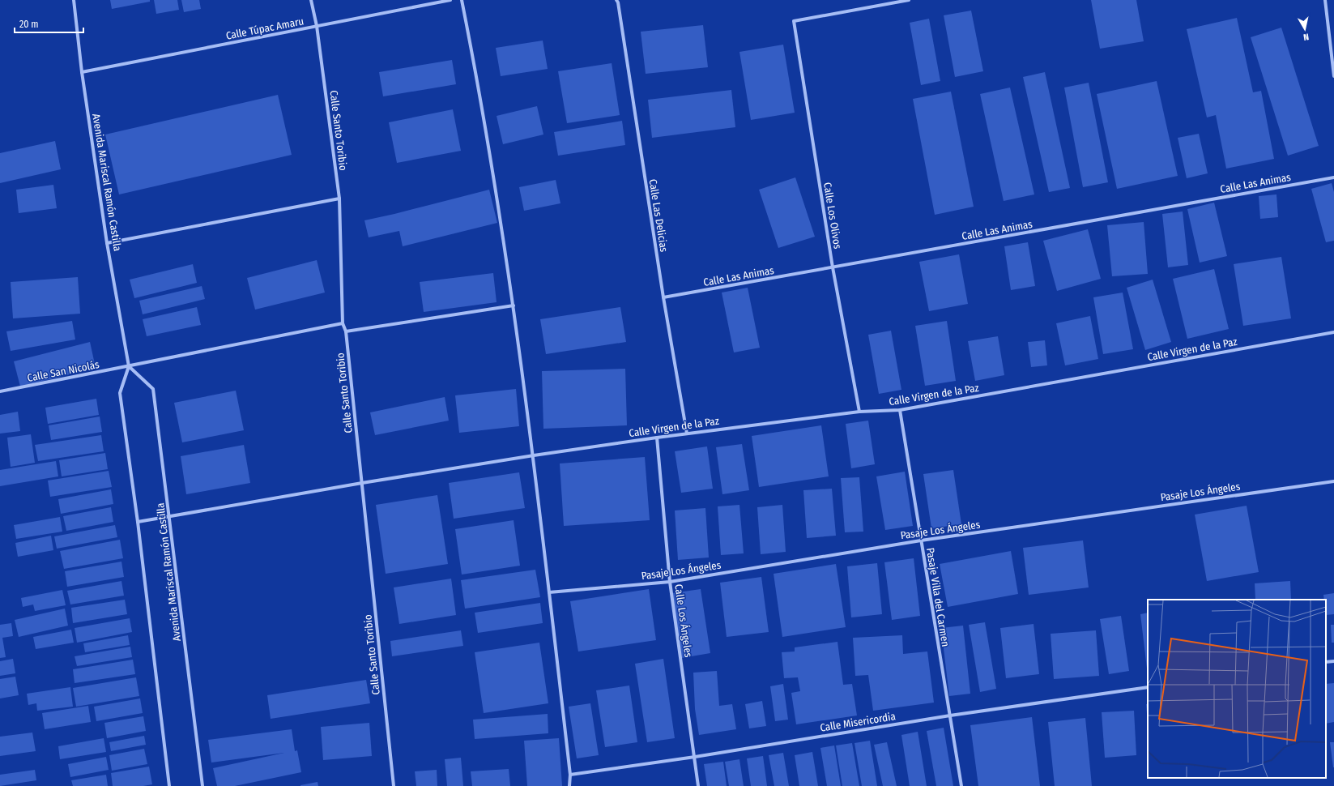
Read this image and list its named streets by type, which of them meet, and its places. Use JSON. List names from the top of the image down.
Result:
{
  "streets": {
    "street": [
      "Calle Túpac Amaru",
      "Calle Santo Toribio",
      "Avenida Mariscal Ramón Castilla",
      "Calle Las Animas",
      "Calle Las Delicias",
      "Calle Los Olivos",
      "Calle Virgen de la Paz",
      "Calle San Nicolás",
      "Pasaje Los Ángeles",
      "Pasaje Villa del Carmen",
      "Calle Los Ángeles",
      "Calle Misericordia"
    ]
  },
  "crossings": [
    ["Calle Túpac Amaru", "Calle Santo Toribio"],
    ["Calle Túpac Amaru", "Avenida Mariscal Ramón Castilla"],
    ["Calle Santo Toribio", "Calle Virgen de la Paz"],
    ["Calle Santo Toribio", "Calle San Nicolás"],
    ["Avenida Mariscal Ramón Castilla", "Calle Virgen de la Paz"],
    ["Avenida Mariscal Ramón Castilla", "Calle San Nicolás"],
    ["Calle Las Animas", "Calle Las Delicias"],
    ["Calle Las Animas", "Calle Los Olivos"],
    ["Calle Las Delicias", "Calle Virgen de la Paz"],
    ["Calle Los Olivos", "Calle Virgen de la Paz"],
    ["Calle Virgen de la Paz", "Pasaje Villa del Carmen"],
    ["Calle Virgen de la Paz", "Calle Los Ángeles"],
    ["Pasaje Los Ángeles", "Pasaje Villa del Carmen"],
    ["Pasaje Los Ángeles", "Calle Los Ángeles"],
    ["Pasaje Villa del Carmen", "Calle Misericordia"],
    ["Calle Los Ángeles", "Calle Misericordia"]
  ],
  "scale_bar": "20 m",
  "north": "bottom"
}
